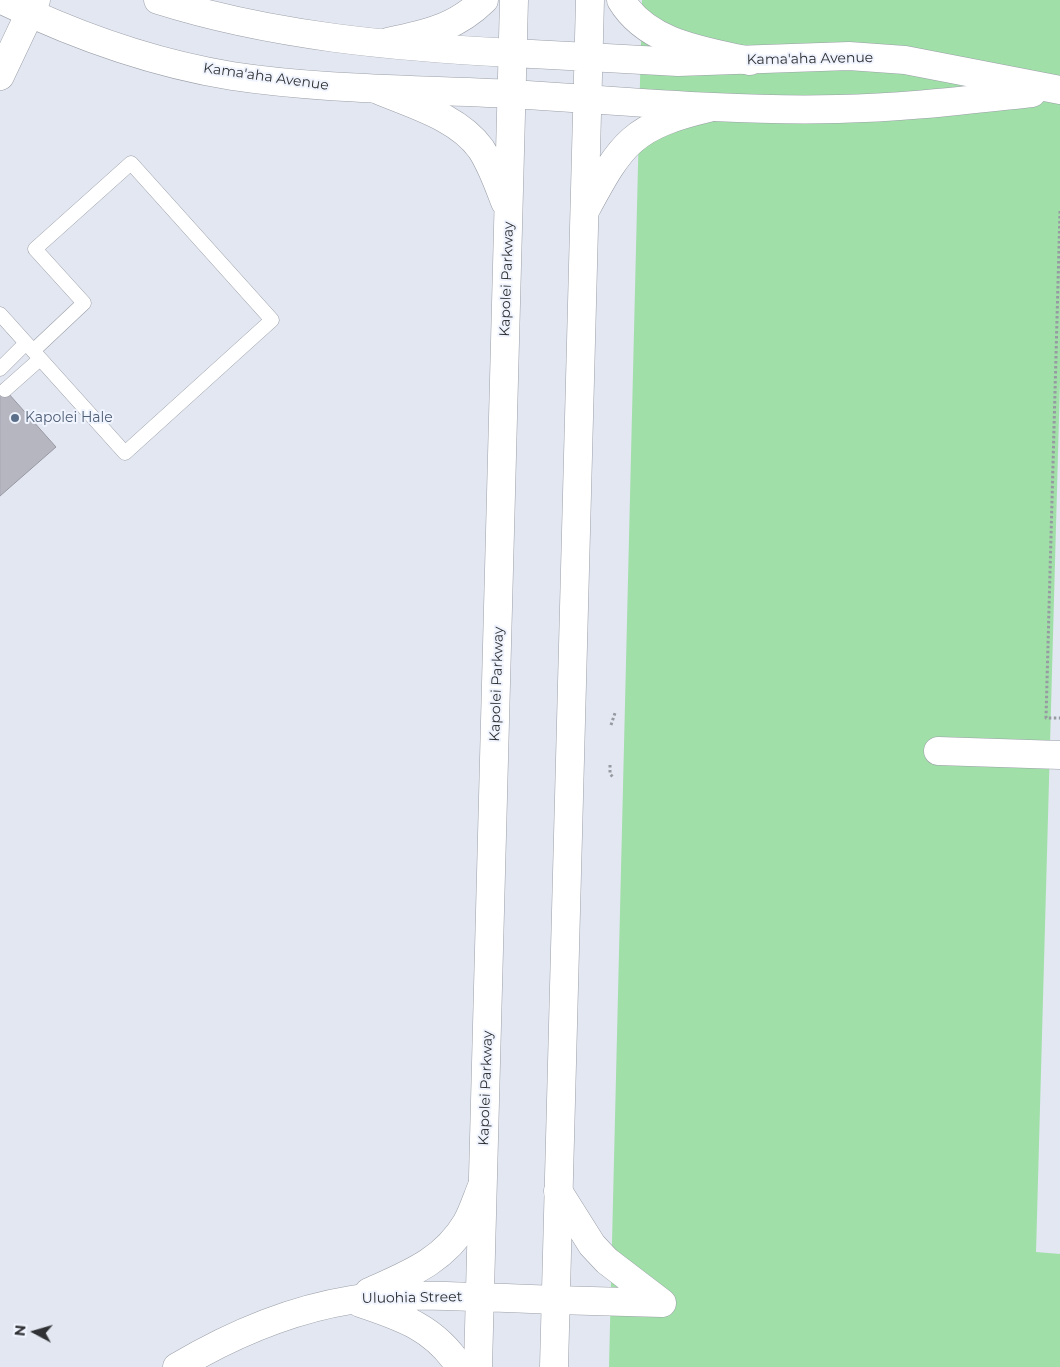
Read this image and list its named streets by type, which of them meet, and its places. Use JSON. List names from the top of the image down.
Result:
{
  "streets": {
    "main road": ["Kama'aha Avenue", "Kapolei Parkway", "Uluohia Street"]
  },
  "crossings": [
    ["Kama'aha Avenue", "Kapolei Parkway"],
    ["Kapolei Parkway", "Uluohia Street"]
  ],
  "places": ["Kapolei Hale"],
  "north": "left"
}
